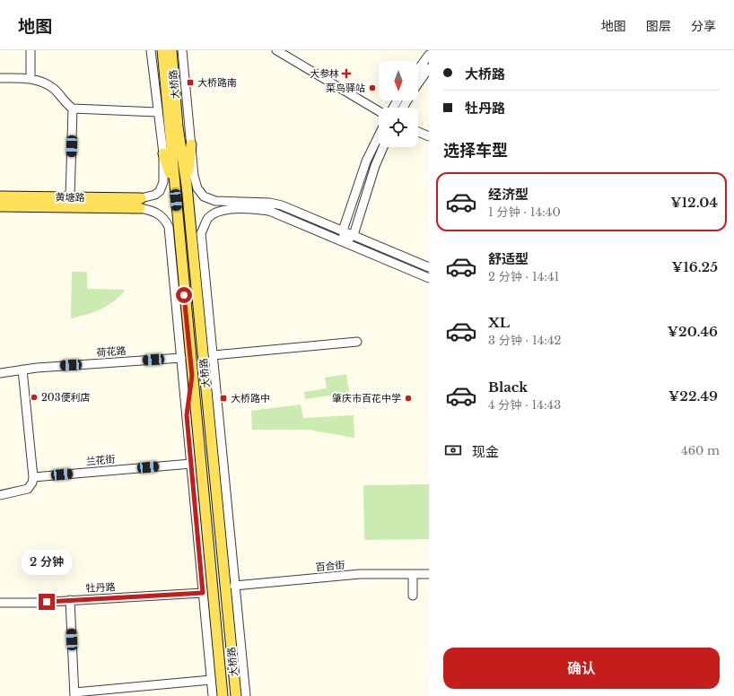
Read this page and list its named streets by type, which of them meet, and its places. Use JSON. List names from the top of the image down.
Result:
{
  "streets": {
    "main road": ["大桥路", "黄塘路"],
    "street": [
      "荷花路",
      "兰花街",
      "百合街",
      "牡丹路"
    ]
  },
  "places": {
    "health": ["大参林"],
    "transit": ["大桥路南", "大桥路中"],
    "other": ["菜鸟驿站", "203便利店", "肇庆市百花中学"]
  },
  "north": "bottom",
  "page": {
    "header": "地图",
    "nav": ["地图", "图层", "分享"],
    "banner": ["大桥路", "牡丹路"],
    "heading": "选择车型",
    "list": [
      {
        "name": "经济型",
        "note": "1 分钟 · 14:40",
        "value": "¥12.04"
      },
      {
        "name": "舒适型",
        "note": "2 分钟 · 14:41",
        "value": "¥16.25"
      },
      {
        "name": "XL",
        "note": "3 分钟 · 14:42",
        "value": "¥20.46"
      },
      {
        "name": "Black",
        "note": "4 分钟 · 14:43",
        "value": "¥22.49"
      }
    ],
    "pay": ["现金", "460 m"],
    "bubble": "2 分钟",
    "buttons": "确认"
  }
}
